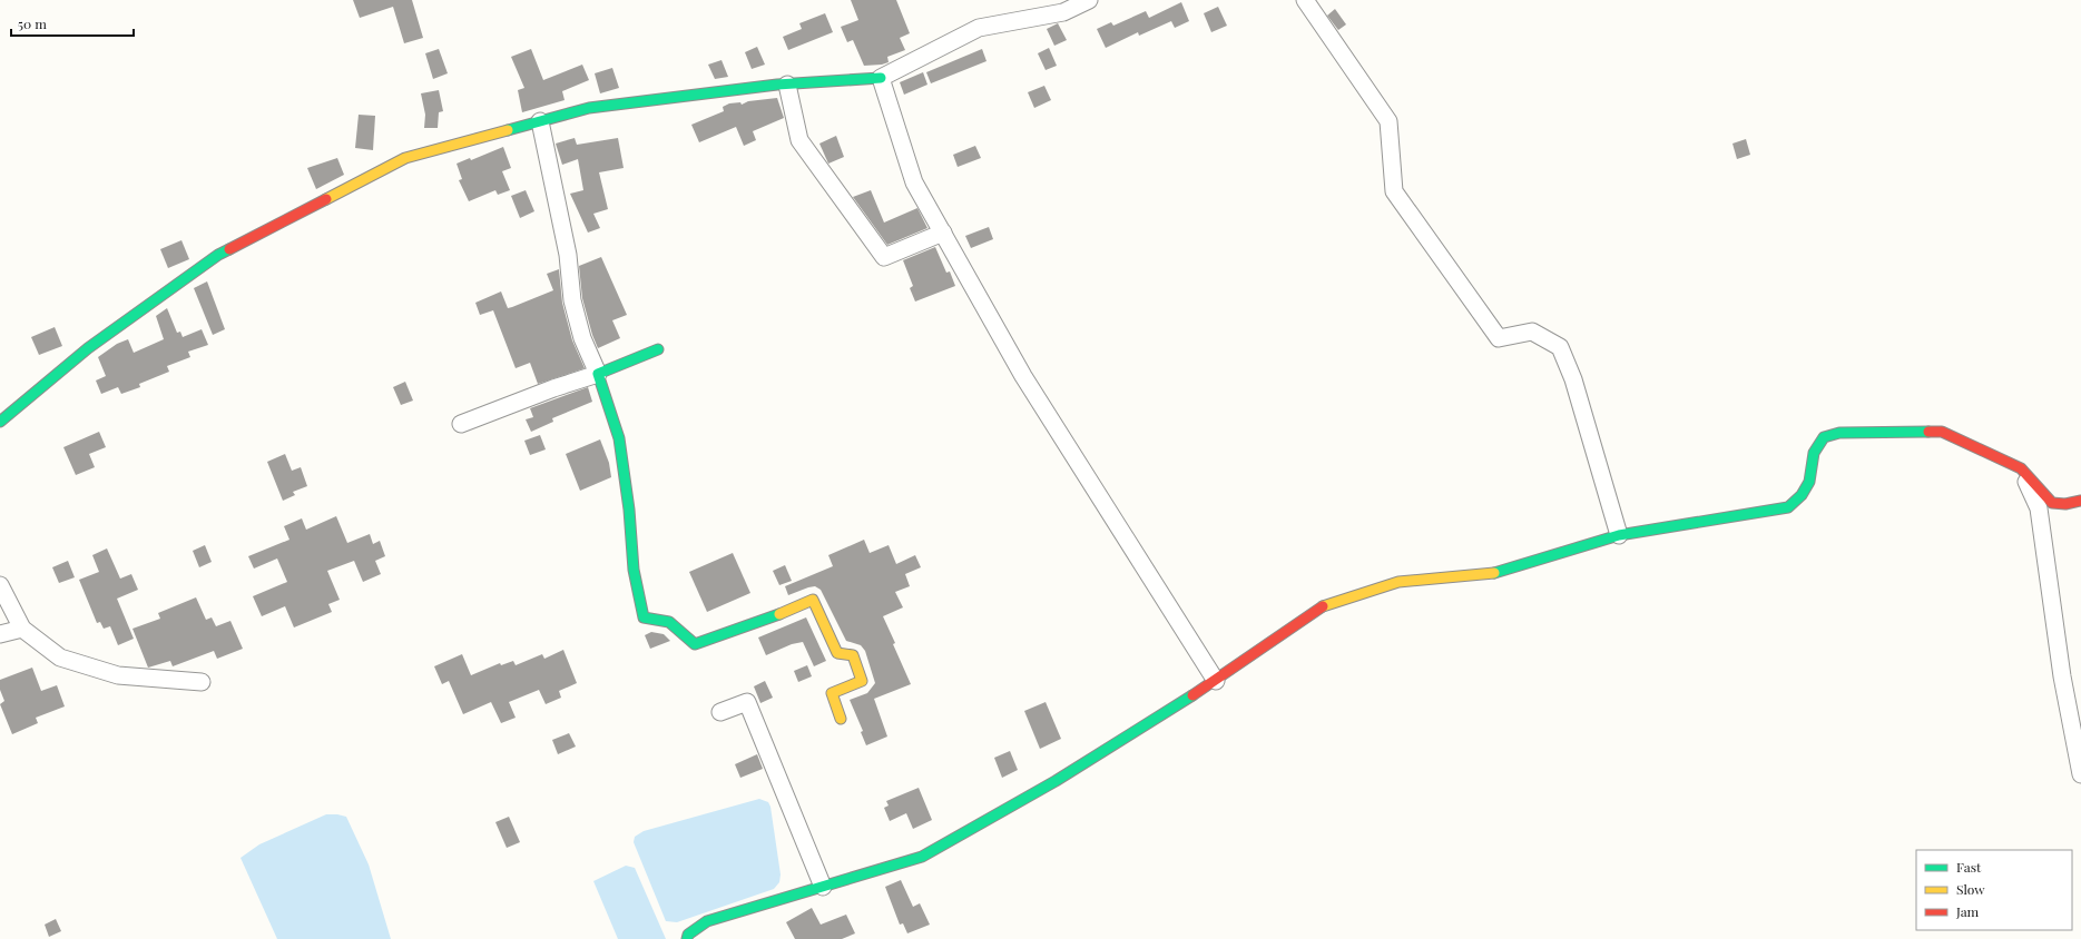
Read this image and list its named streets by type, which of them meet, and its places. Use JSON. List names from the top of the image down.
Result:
{
  "legend": ["Fast", "Slow", "Jam"],
  "scale_bar": "50 m"
}
